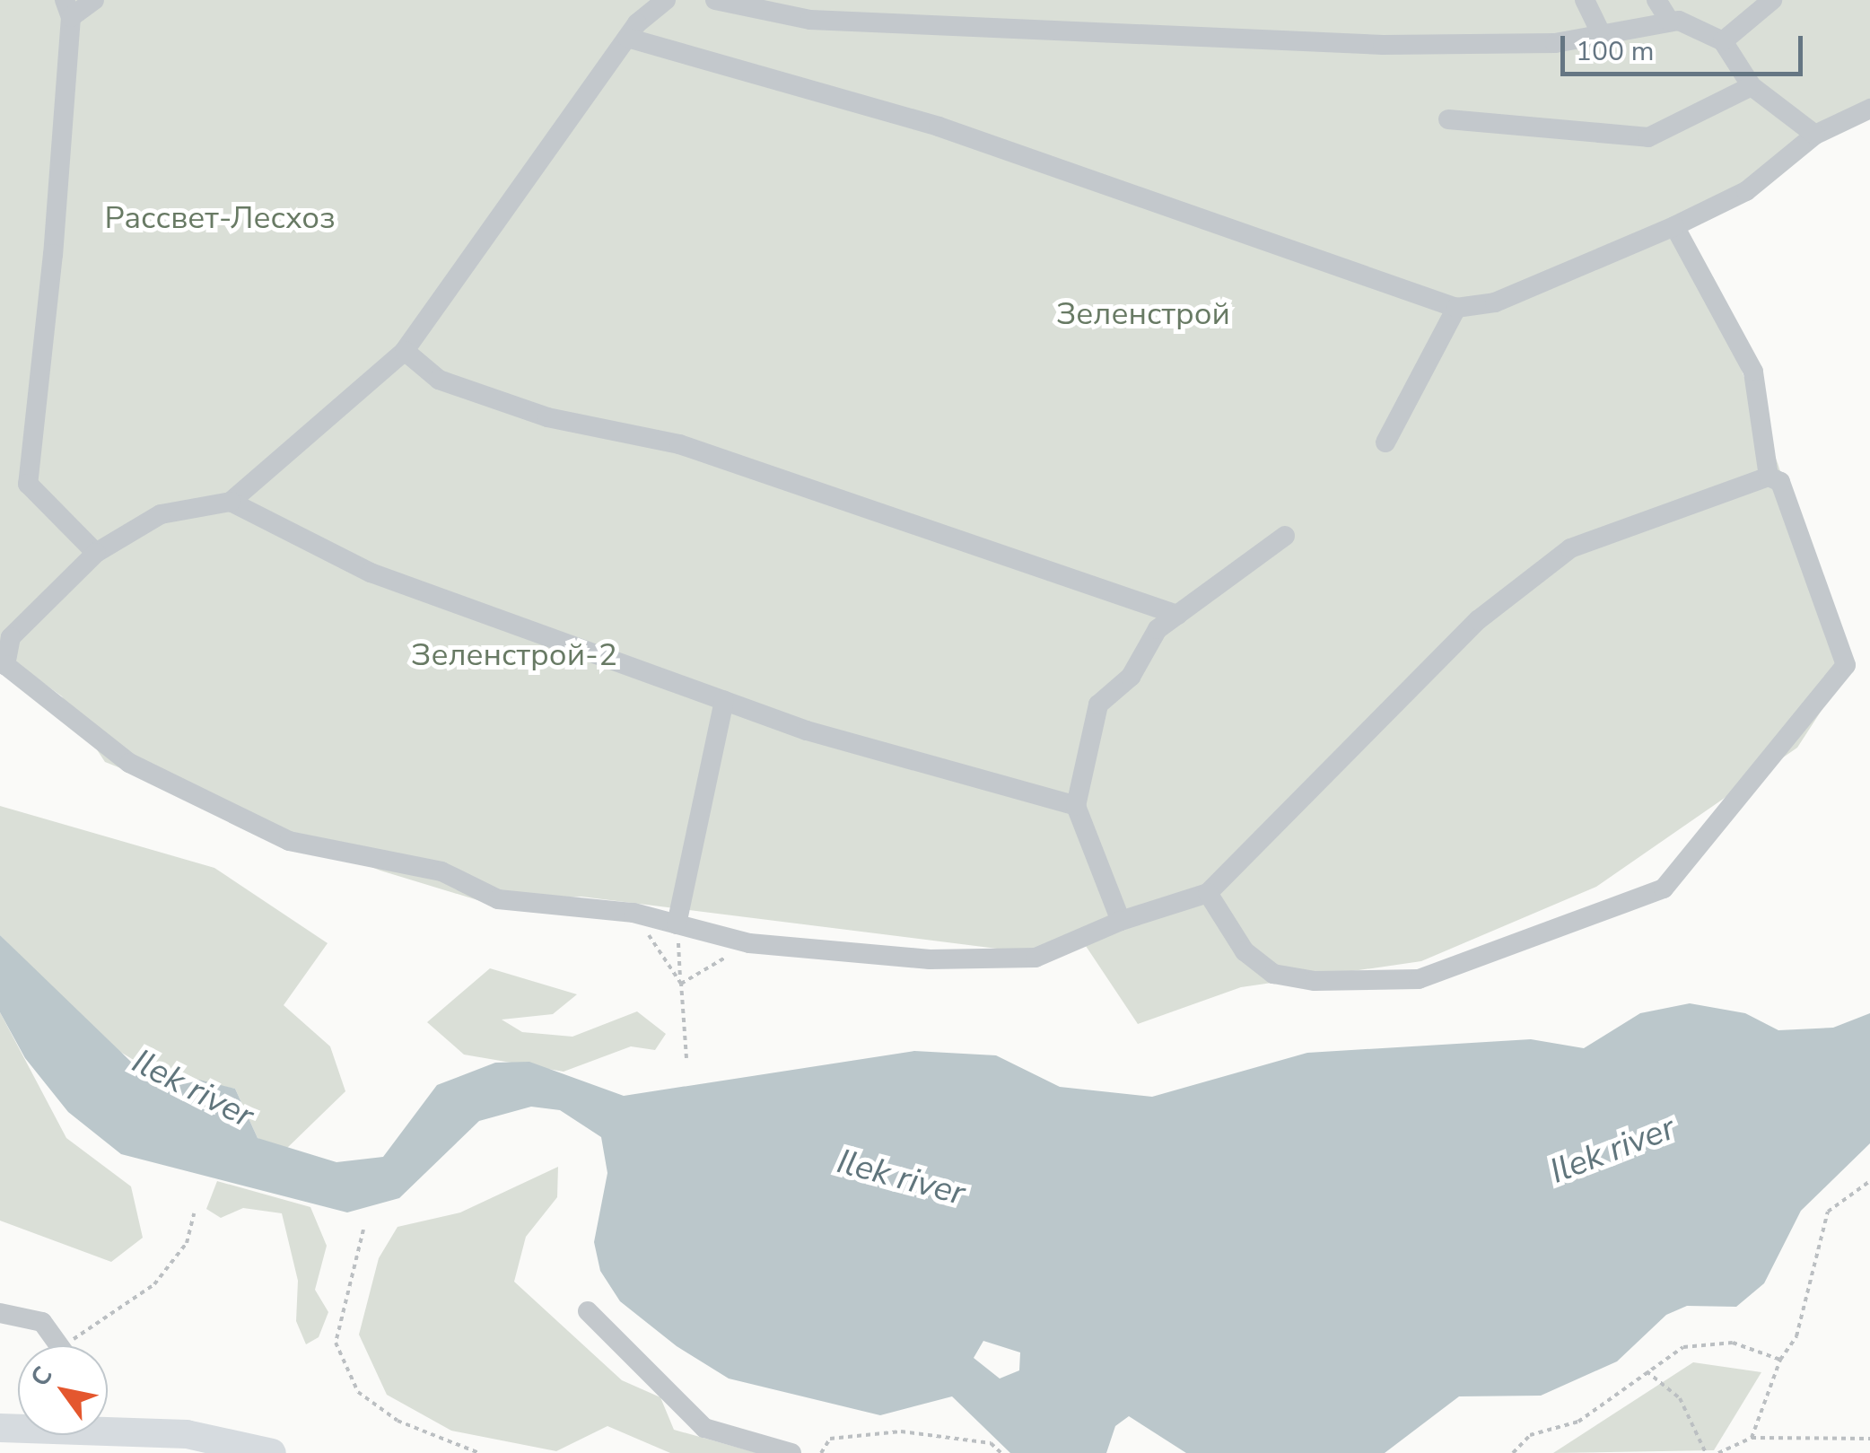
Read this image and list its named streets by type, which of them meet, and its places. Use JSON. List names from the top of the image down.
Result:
{
  "water": ["Ilek river"],
  "parks": ["Рассвет-Лесхоз", "Зеленстрой", "Зеленстрой-2"],
  "scale_bar": "100 m",
  "north": "top left"
}
